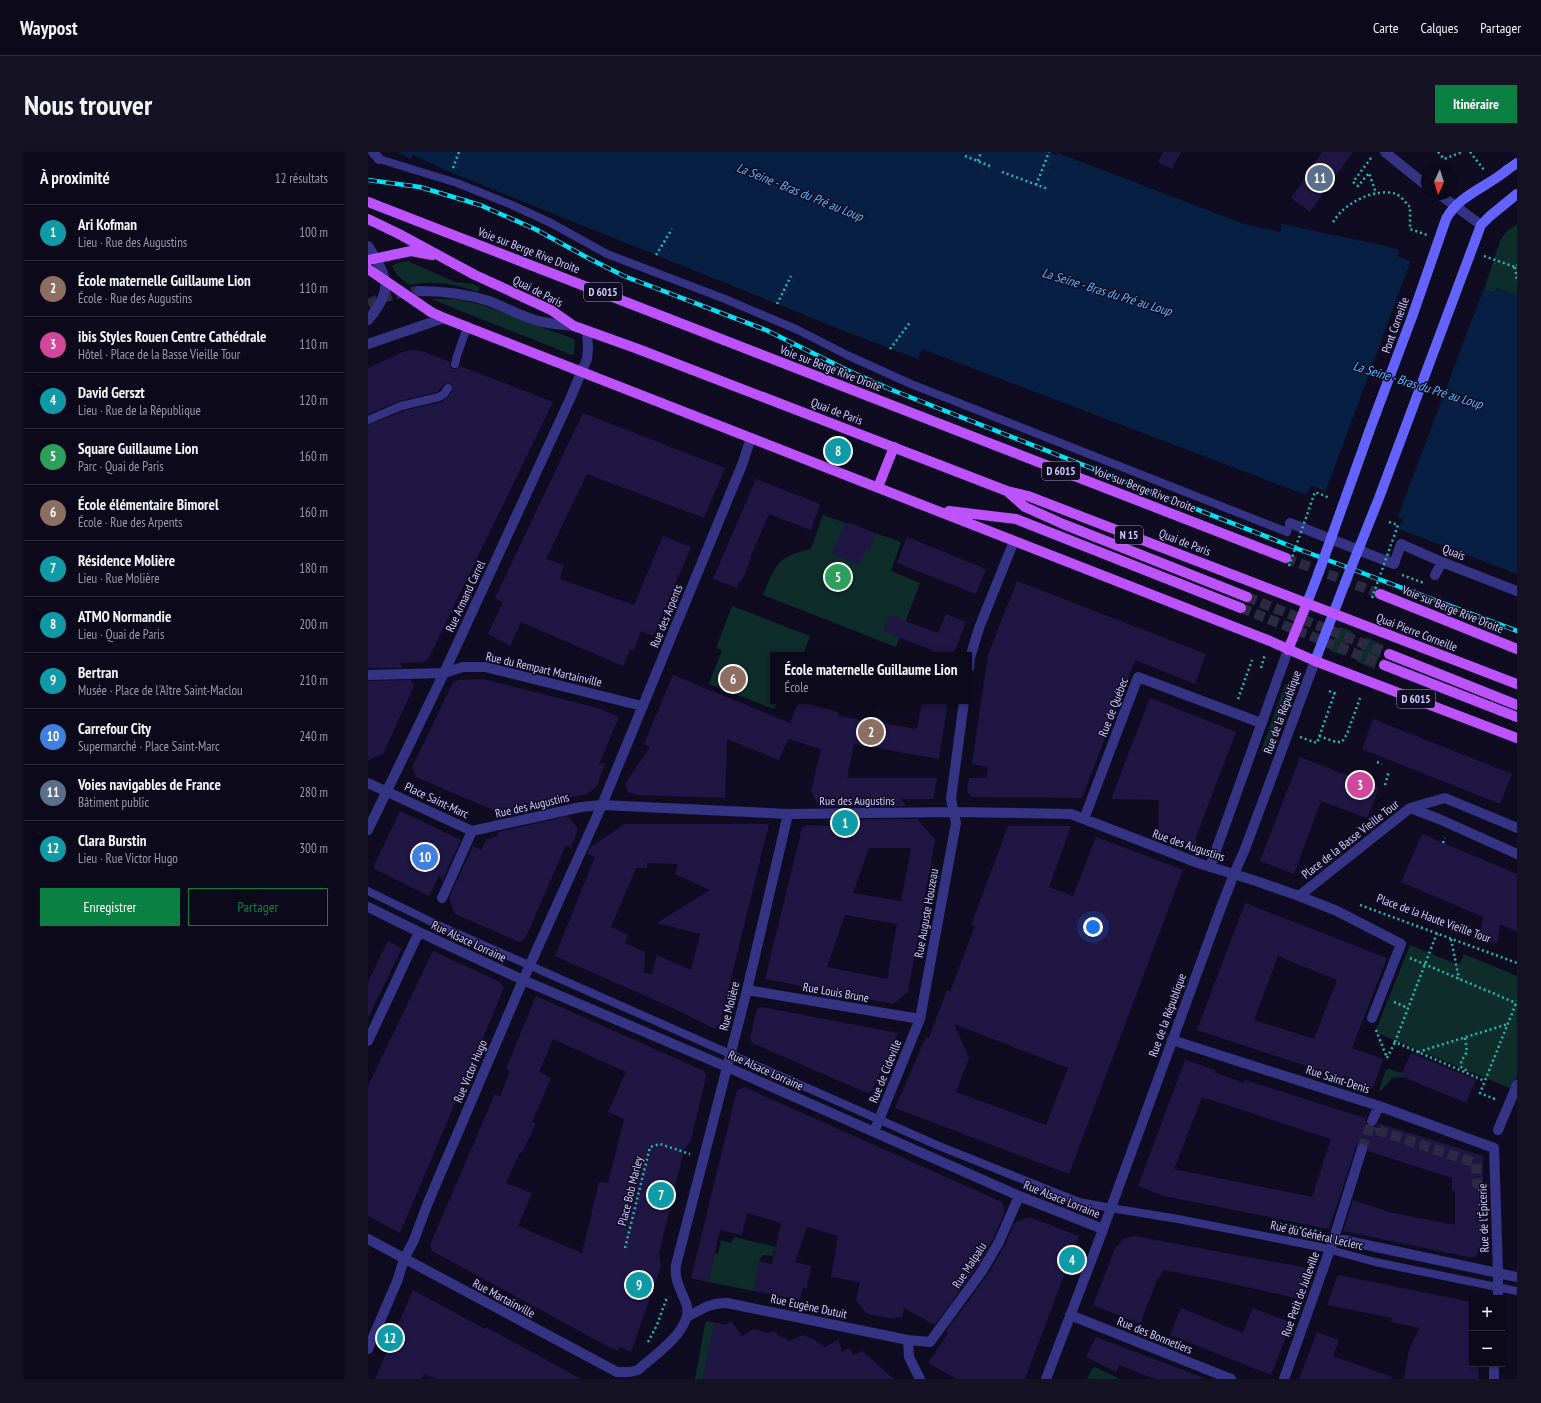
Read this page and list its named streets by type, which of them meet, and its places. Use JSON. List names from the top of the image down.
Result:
{
  "streets": {
    "main road": [
      "Voie sur Berge Rive Droite",
      "Quai de Paris",
      "D 6015",
      "Pont Corneille",
      "N 15",
      "Quai Pierre Corneille"
    ],
    "street": [
      "Quais",
      "Rue Armand Carrel",
      "Rue des Arpents",
      "Rue du Rempart Martainville",
      "Rue de Québec",
      "Rue de la République",
      "Place Saint-Marc",
      "Rue des Augustins",
      "Place de la Basse Vieille Tour",
      "Rue Auguste Houzeau",
      "Rue Alsace Lorraine",
      "Rue Louis Brune",
      "Rue Molière",
      "Rue Victor Hugo",
      "Rue de Cideville",
      "Rue Saint-Denis",
      "Rue de l'Épicerie",
      "Rue du Général Leclerc",
      "Rue Malpalu",
      "Rue Petit de Julleville",
      "Rue Martainville",
      "Rue Eugène Dutuit",
      "Rue des Bonnetiers"
    ],
    "path": ["Place de la Haute Vieille Tour", "Place Bob Marley"]
  },
  "crossings": [
    ["Quai de Paris", "Pont Corneille"],
    ["Quai de Paris", "Rue Armand Carrel"],
    ["Quai de Paris", "Quai Pierre Corneille"],
    ["D 6015", "Rue Armand Carrel"],
    ["D 6015", "Rue des Arpents"],
    ["D 6015", "Rue de la République"],
    ["Pont Corneille", "Quai Pierre Corneille"],
    ["Rue Armand Carrel", "Rue du Rempart Martainville"],
    ["Rue Armand Carrel", "Place Saint-Marc"],
    ["Rue des Arpents", "Rue du Rempart Martainville"],
    ["Rue des Arpents", "Rue des Augustins"],
    ["Rue des Arpents", "Rue Victor Hugo"],
    ["Rue de Québec", "Rue de la République"],
    ["Rue de Québec", "Rue des Augustins"],
    ["Rue de la République", "Rue des Augustins"],
    ["Rue de la République", "Rue Alsace Lorraine"],
    ["Rue de la République", "Rue Saint-Denis"],
    ["Rue de la République", "Rue du Général Leclerc"],
    ["Rue de la République", "Rue des Bonnetiers"],
    ["Place Saint-Marc", "Rue des Augustins"],
    ["Rue des Augustins", "Rue Auguste Houzeau"],
    ["Rue des Augustins", "Rue Molière"],
    ["Rue des Augustins", "Rue Victor Hugo"],
    ["Rue Auguste Houzeau", "Rue Louis Brune"],
    ["Rue Auguste Houzeau", "Rue de Cideville"],
    ["Rue Alsace Lorraine", "Rue Molière"],
    ["Rue Alsace Lorraine", "Rue Victor Hugo"],
    ["Rue Alsace Lorraine", "Rue de Cideville"],
    ["Rue Alsace Lorraine", "Rue du Général Leclerc"],
    ["Rue Alsace Lorraine", "Rue Malpalu"],
    ["Rue Louis Brune", "Rue Molière"],
    ["Rue Louis Brune", "Rue de Cideville"],
    ["Rue Molière", "Place Bob Marley"],
    ["Rue Victor Hugo", "Rue Martainville"],
    ["Rue Saint-Denis", "Rue de l'Épicerie"],
    ["Rue de l'Épicerie", "Rue du Général Leclerc"],
    ["Rue du Général Leclerc", "Rue Petit de Julleville"],
    ["Rue Malpalu", "Rue Eugène Dutuit"]
  ],
  "water": ["La Seine - Bras du Pré au Loup"],
  "north": "bottom",
  "page": {
    "header": "Waypost",
    "nav": ["Carte", "Calques", "Partager"],
    "buttons": [
      "Itinéraire",
      ["Enregistrer", "Partager"]
    ],
    "title": "Nous trouver",
    "heading": ["À proximité", "12 résultats"],
    "pins": [
      "11",
      "8",
      "5",
      "6",
      "2",
      "3",
      "1",
      "10",
      "7",
      "4",
      "9",
      "12"
    ],
    "list": [
      {
        "mark": "1",
        "name": "Ari Kofman",
        "note": "Lieu · Rue des Augustins",
        "value": "100 m"
      },
      {
        "mark": "2",
        "name": "École maternelle Guillaume Lion",
        "note": "École · Rue des Augustins",
        "value": "110 m"
      },
      {
        "mark": "3",
        "name": "ibis Styles Rouen Centre Cathédrale",
        "note": "Hôtel · Place de la Basse Vieille Tour",
        "value": "110 m"
      },
      {
        "mark": "4",
        "name": "David Gerszt",
        "note": "Lieu · Rue de la République",
        "value": "120 m"
      },
      {
        "mark": "5",
        "name": "Square Guillaume Lion",
        "note": "Parc · Quai de Paris",
        "value": "160 m"
      },
      {
        "mark": "6",
        "name": "École élémentaire Bimorel",
        "note": "École · Rue des Arpents",
        "value": "160 m"
      },
      {
        "mark": "7",
        "name": "Résidence Molière",
        "note": "Lieu · Rue Molière",
        "value": "180 m"
      },
      {
        "mark": "8",
        "name": "ATMO Normandie",
        "note": "Lieu · Quai de Paris",
        "value": "200 m"
      },
      {
        "mark": "9",
        "name": "Bertran",
        "note": "Musée · Place de l'Aître Saint-Maclou",
        "value": "210 m"
      },
      {
        "mark": "10",
        "name": "Carrefour City",
        "note": "Supermarché · Place Saint-Marc",
        "value": "240 m"
      },
      {
        "mark": "11",
        "name": "Voies navigables de France",
        "note": "Bâtiment public",
        "value": "280 m"
      },
      {
        "mark": "12",
        "name": "Clara Burstin",
        "note": "Lieu · Rue Victor Hugo",
        "value": "300 m"
      }
    ],
    "popup": ["École maternelle Guillaume Lion", "École"],
    "map_buttons": ["+", "−"]
  }
}
